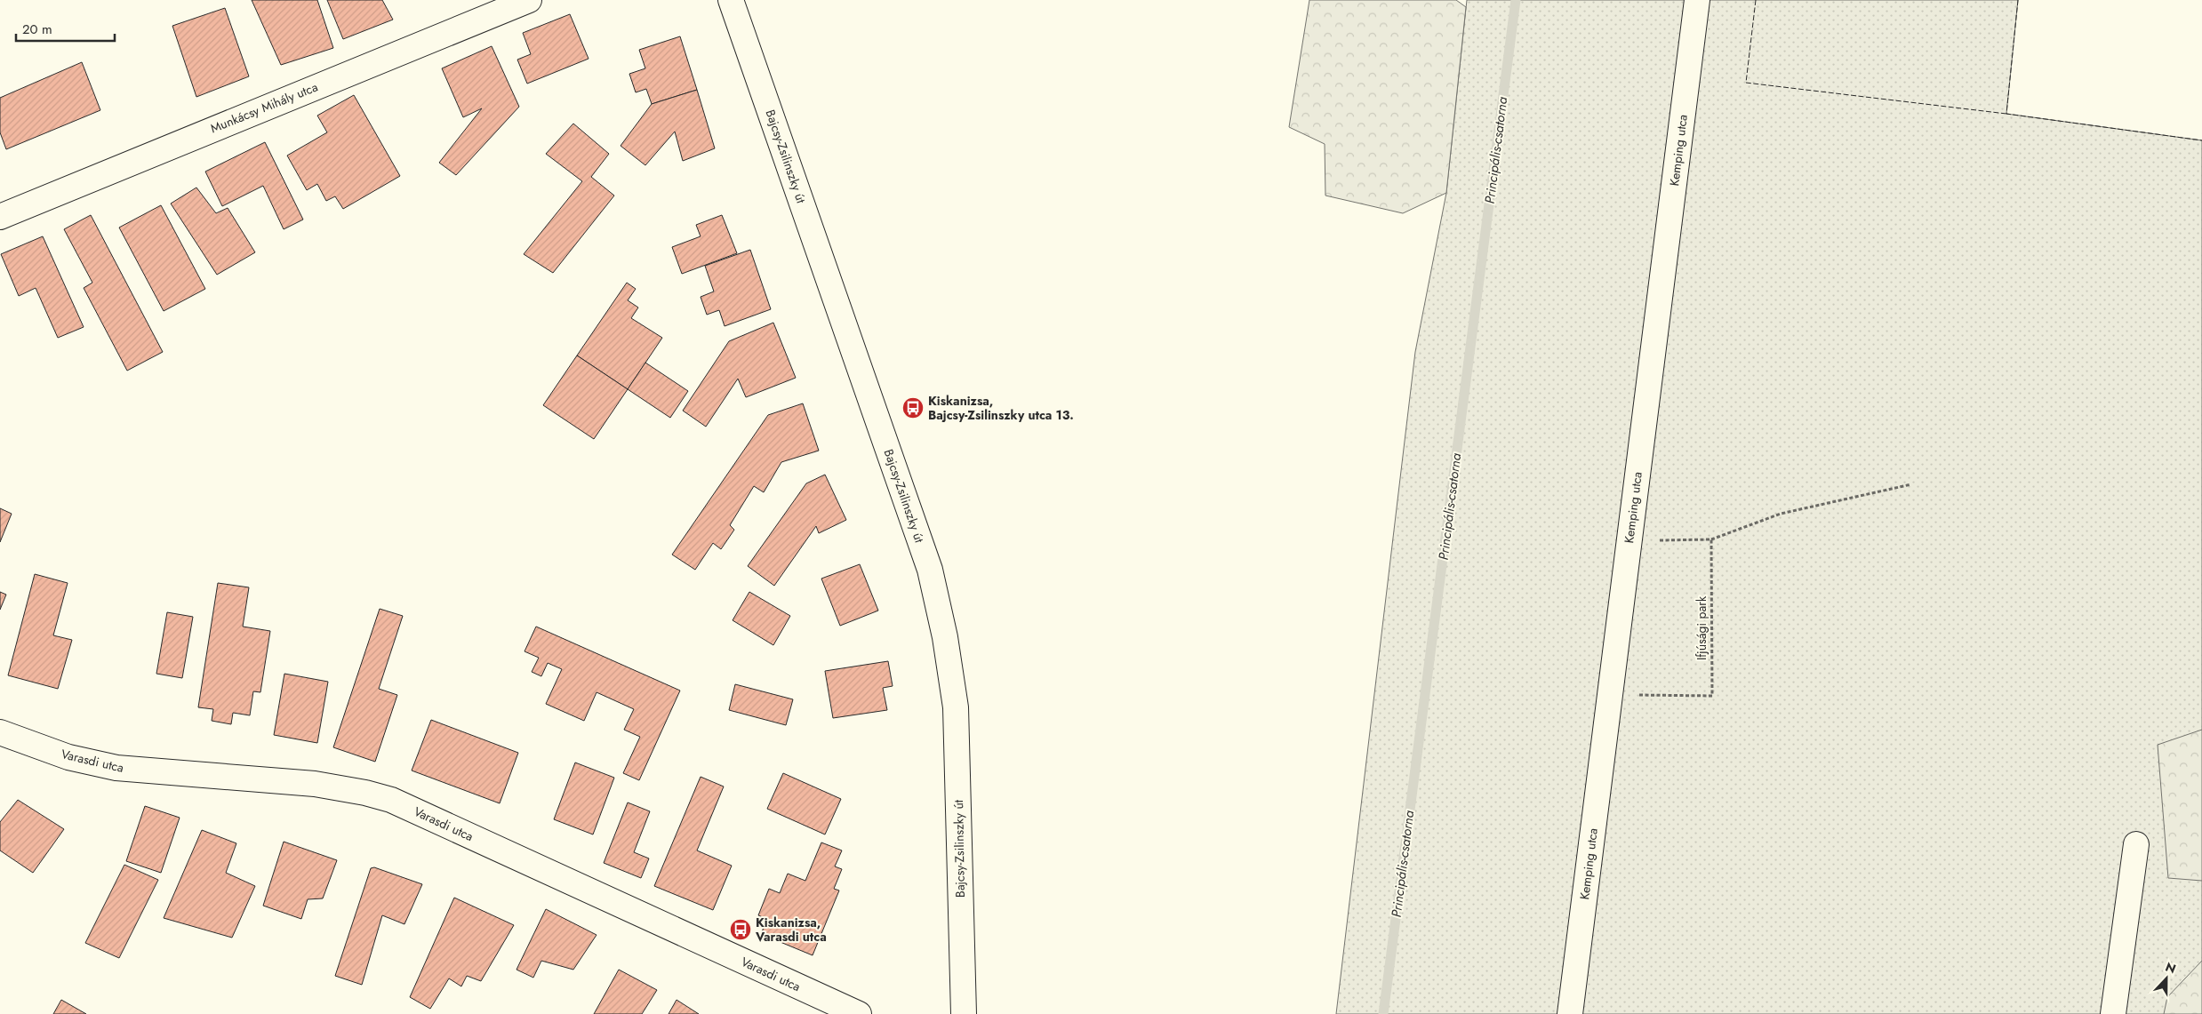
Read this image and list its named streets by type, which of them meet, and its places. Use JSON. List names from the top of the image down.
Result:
{
  "streets": {
    "street": [
      "Munkácsy Mihály utca",
      "Kemping utca",
      "Bajcsy-Zsilinszky út",
      "Varasdi utca"
    ],
    "path": ["Ifjúsági park"]
  },
  "crossings": [
    ["Kemping utca", "Ifjúsági park"]
  ],
  "water": ["Principális-csatorna"],
  "places": {
    "bus stop": ["Kiskanizsa, Bajcsy-Zsilinszky utca 13.", "Kiskanizsa, Varasdi utca"]
  },
  "scale_bar": "20 m",
  "north": "top"
}
